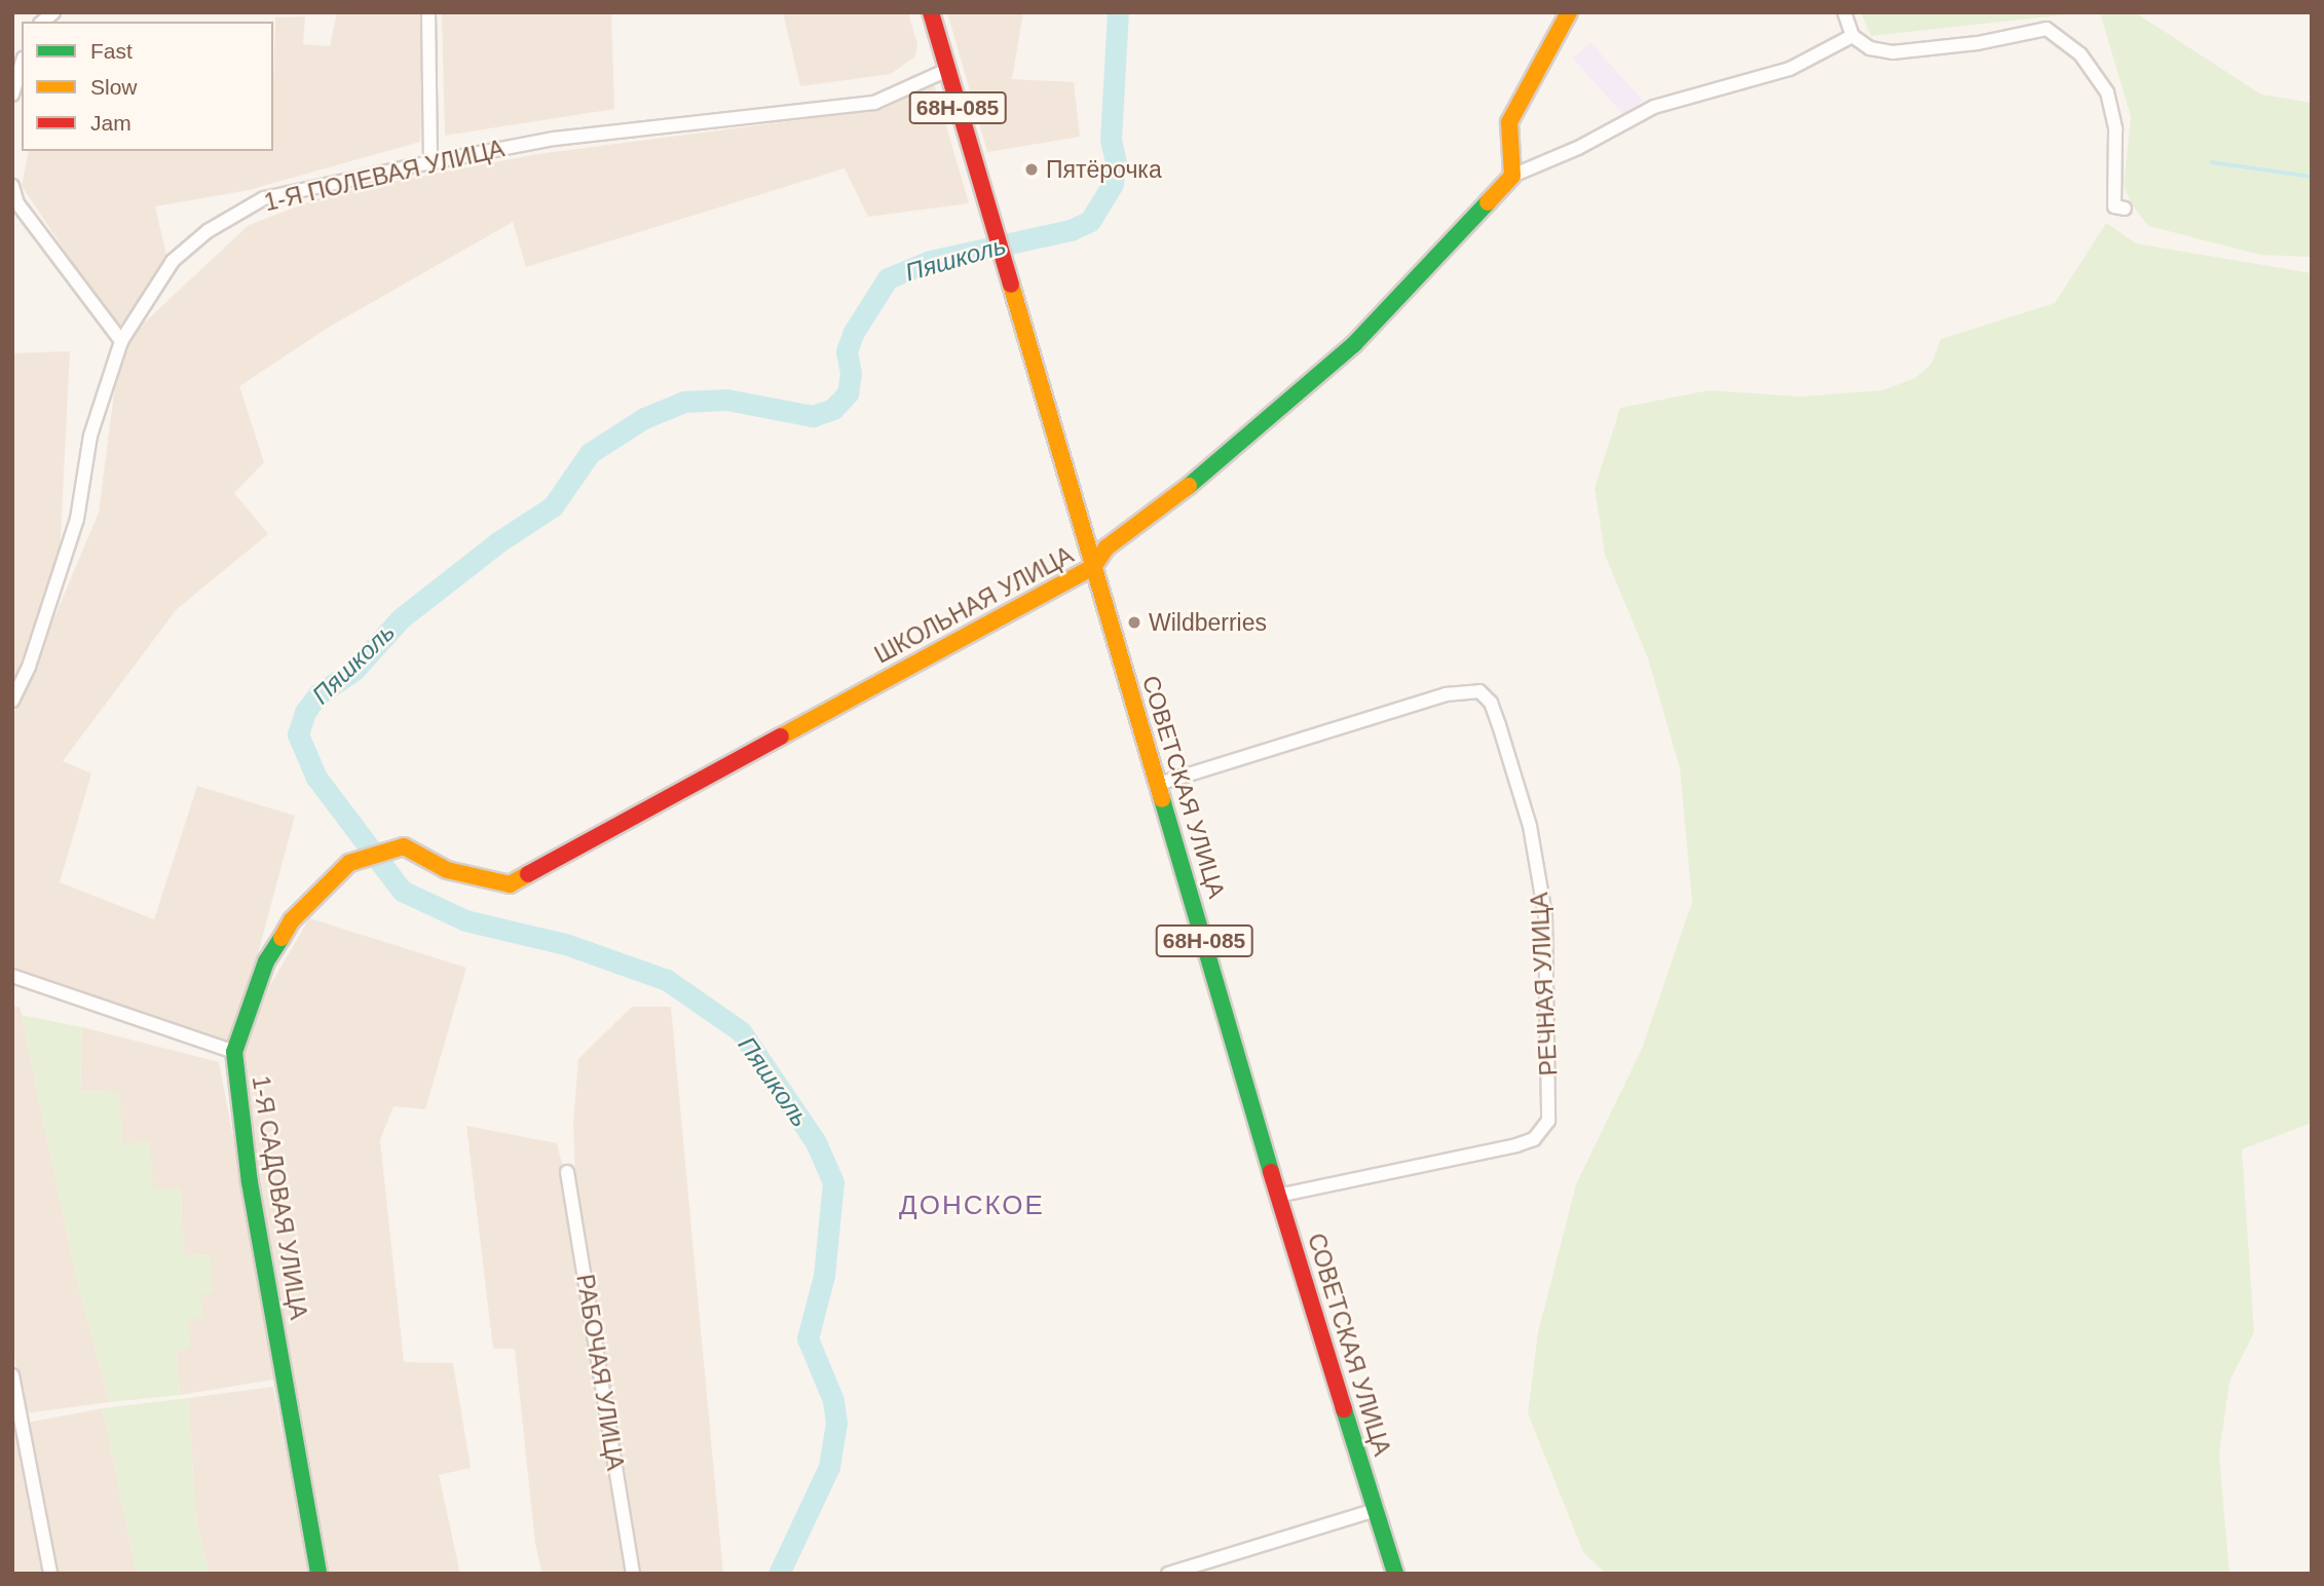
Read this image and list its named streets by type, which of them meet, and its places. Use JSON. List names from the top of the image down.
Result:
{
  "streets": {
    "street": [
      "68Н-085",
      "1-Я ПОЛЕВАЯ УЛИЦА",
      "ШКОЛЬНАЯ УЛИЦА",
      "СОВЕТСКАЯ УЛИЦА",
      "РЕЧНАЯ УЛИЦА",
      "1-Я САДОВАЯ УЛИЦА",
      "РАБОЧАЯ УЛИЦА"
    ]
  },
  "crossings": [
    ["1-Я ПОЛЕВАЯ УЛИЦА", "СОВЕТСКАЯ УЛИЦА"],
    ["ШКОЛЬНАЯ УЛИЦА", "СОВЕТСКАЯ УЛИЦА"],
    ["ШКОЛЬНАЯ УЛИЦА", "1-Я САДОВАЯ УЛИЦА"],
    ["СОВЕТСКАЯ УЛИЦА", "РЕЧНАЯ УЛИЦА"]
  ],
  "districts": ["ДОНСКОЕ"],
  "water": ["Пяшколь"],
  "places": ["Пятёрочка", "Wildberries"],
  "legend": ["Fast", "Slow", "Jam"]
}
